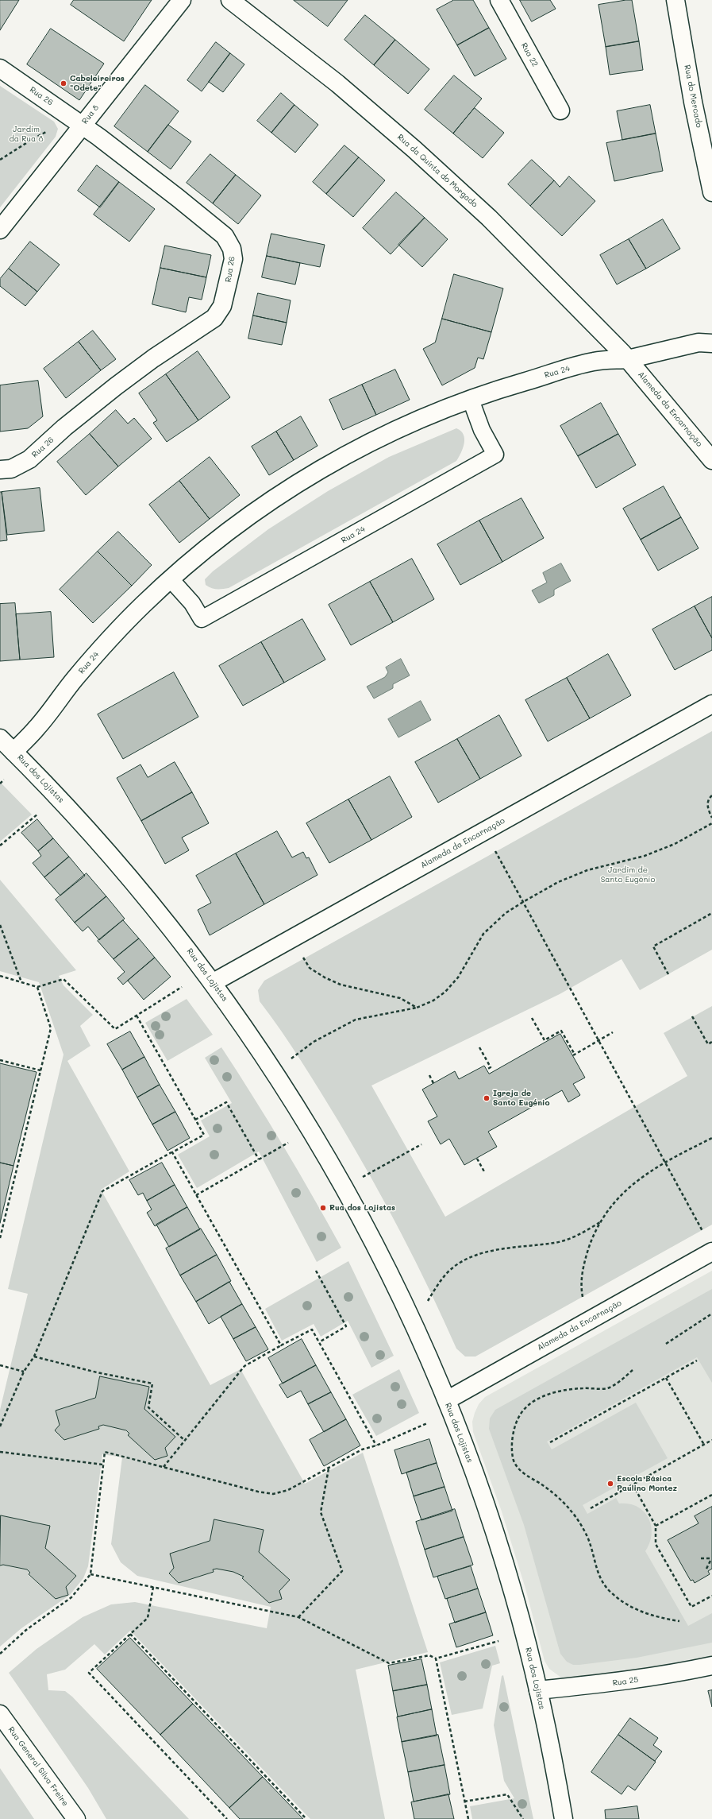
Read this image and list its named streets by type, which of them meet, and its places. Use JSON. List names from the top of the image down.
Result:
{
  "streets": {
    "street": [
      "Rua 22",
      "Rua 26",
      "Rua do Mercado",
      "Rua 8",
      "Rua da Quinta do Morgado",
      "Rua 24",
      "Alameda da Encarnação",
      "Rua dos Lojistas",
      "Rua 25",
      "Rua General Silva Freire"
    ]
  },
  "crossings": [
    ["Rua 26", "Rua 8"],
    ["Rua da Quinta do Morgado", "Rua 24"],
    ["Rua da Quinta do Morgado", "Alameda da Encarnação"],
    ["Rua 24", "Alameda da Encarnação"],
    ["Rua 24", "Rua dos Lojistas"],
    ["Alameda da Encarnação", "Rua dos Lojistas"],
    ["Rua dos Lojistas", "Rua 25"]
  ],
  "parks": ["Jardim da Rua 8", "Jardim de Santo Eugénio"],
  "places": [
    "Cabeleireiros \"Odete\"",
    "Igreja de Santo Eugénio",
    "Rua dos Lojistas",
    "Escola Básica Paulino Montez"
  ]
}
